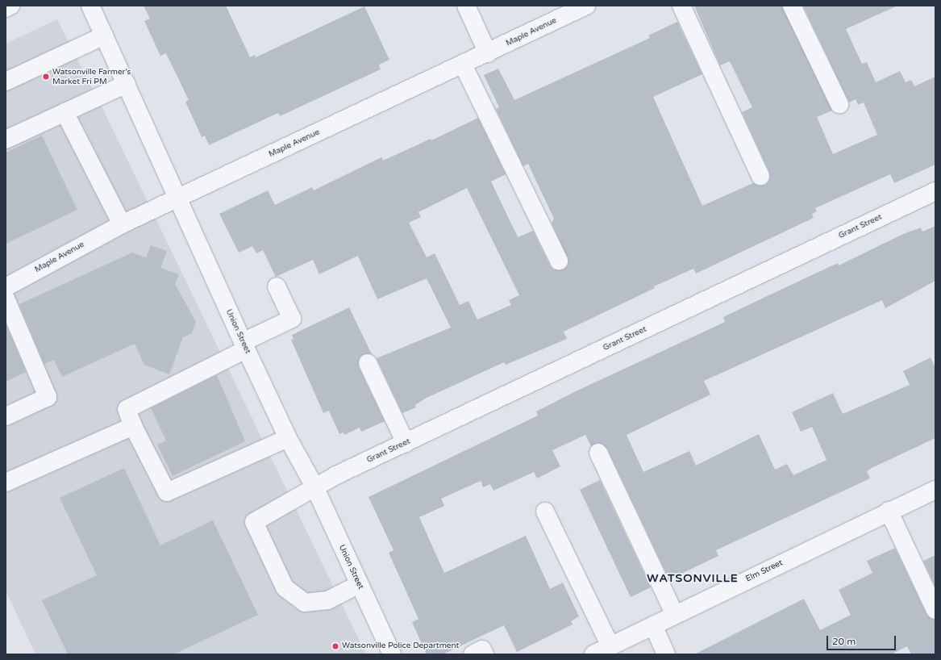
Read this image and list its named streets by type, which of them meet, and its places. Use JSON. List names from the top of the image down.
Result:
{
  "streets": {
    "street": [
      "Maple Avenue",
      "Grant Street",
      "Union Street",
      "Elm Street"
    ]
  },
  "crossings": [
    ["Maple Avenue", "Union Street"],
    ["Grant Street", "Union Street"]
  ],
  "districts": ["WATSONVILLE"],
  "places": ["Watsonville Farmer's Market Fri PM", "Watsonville Police Department"],
  "scale_bar": "20 m"
}
